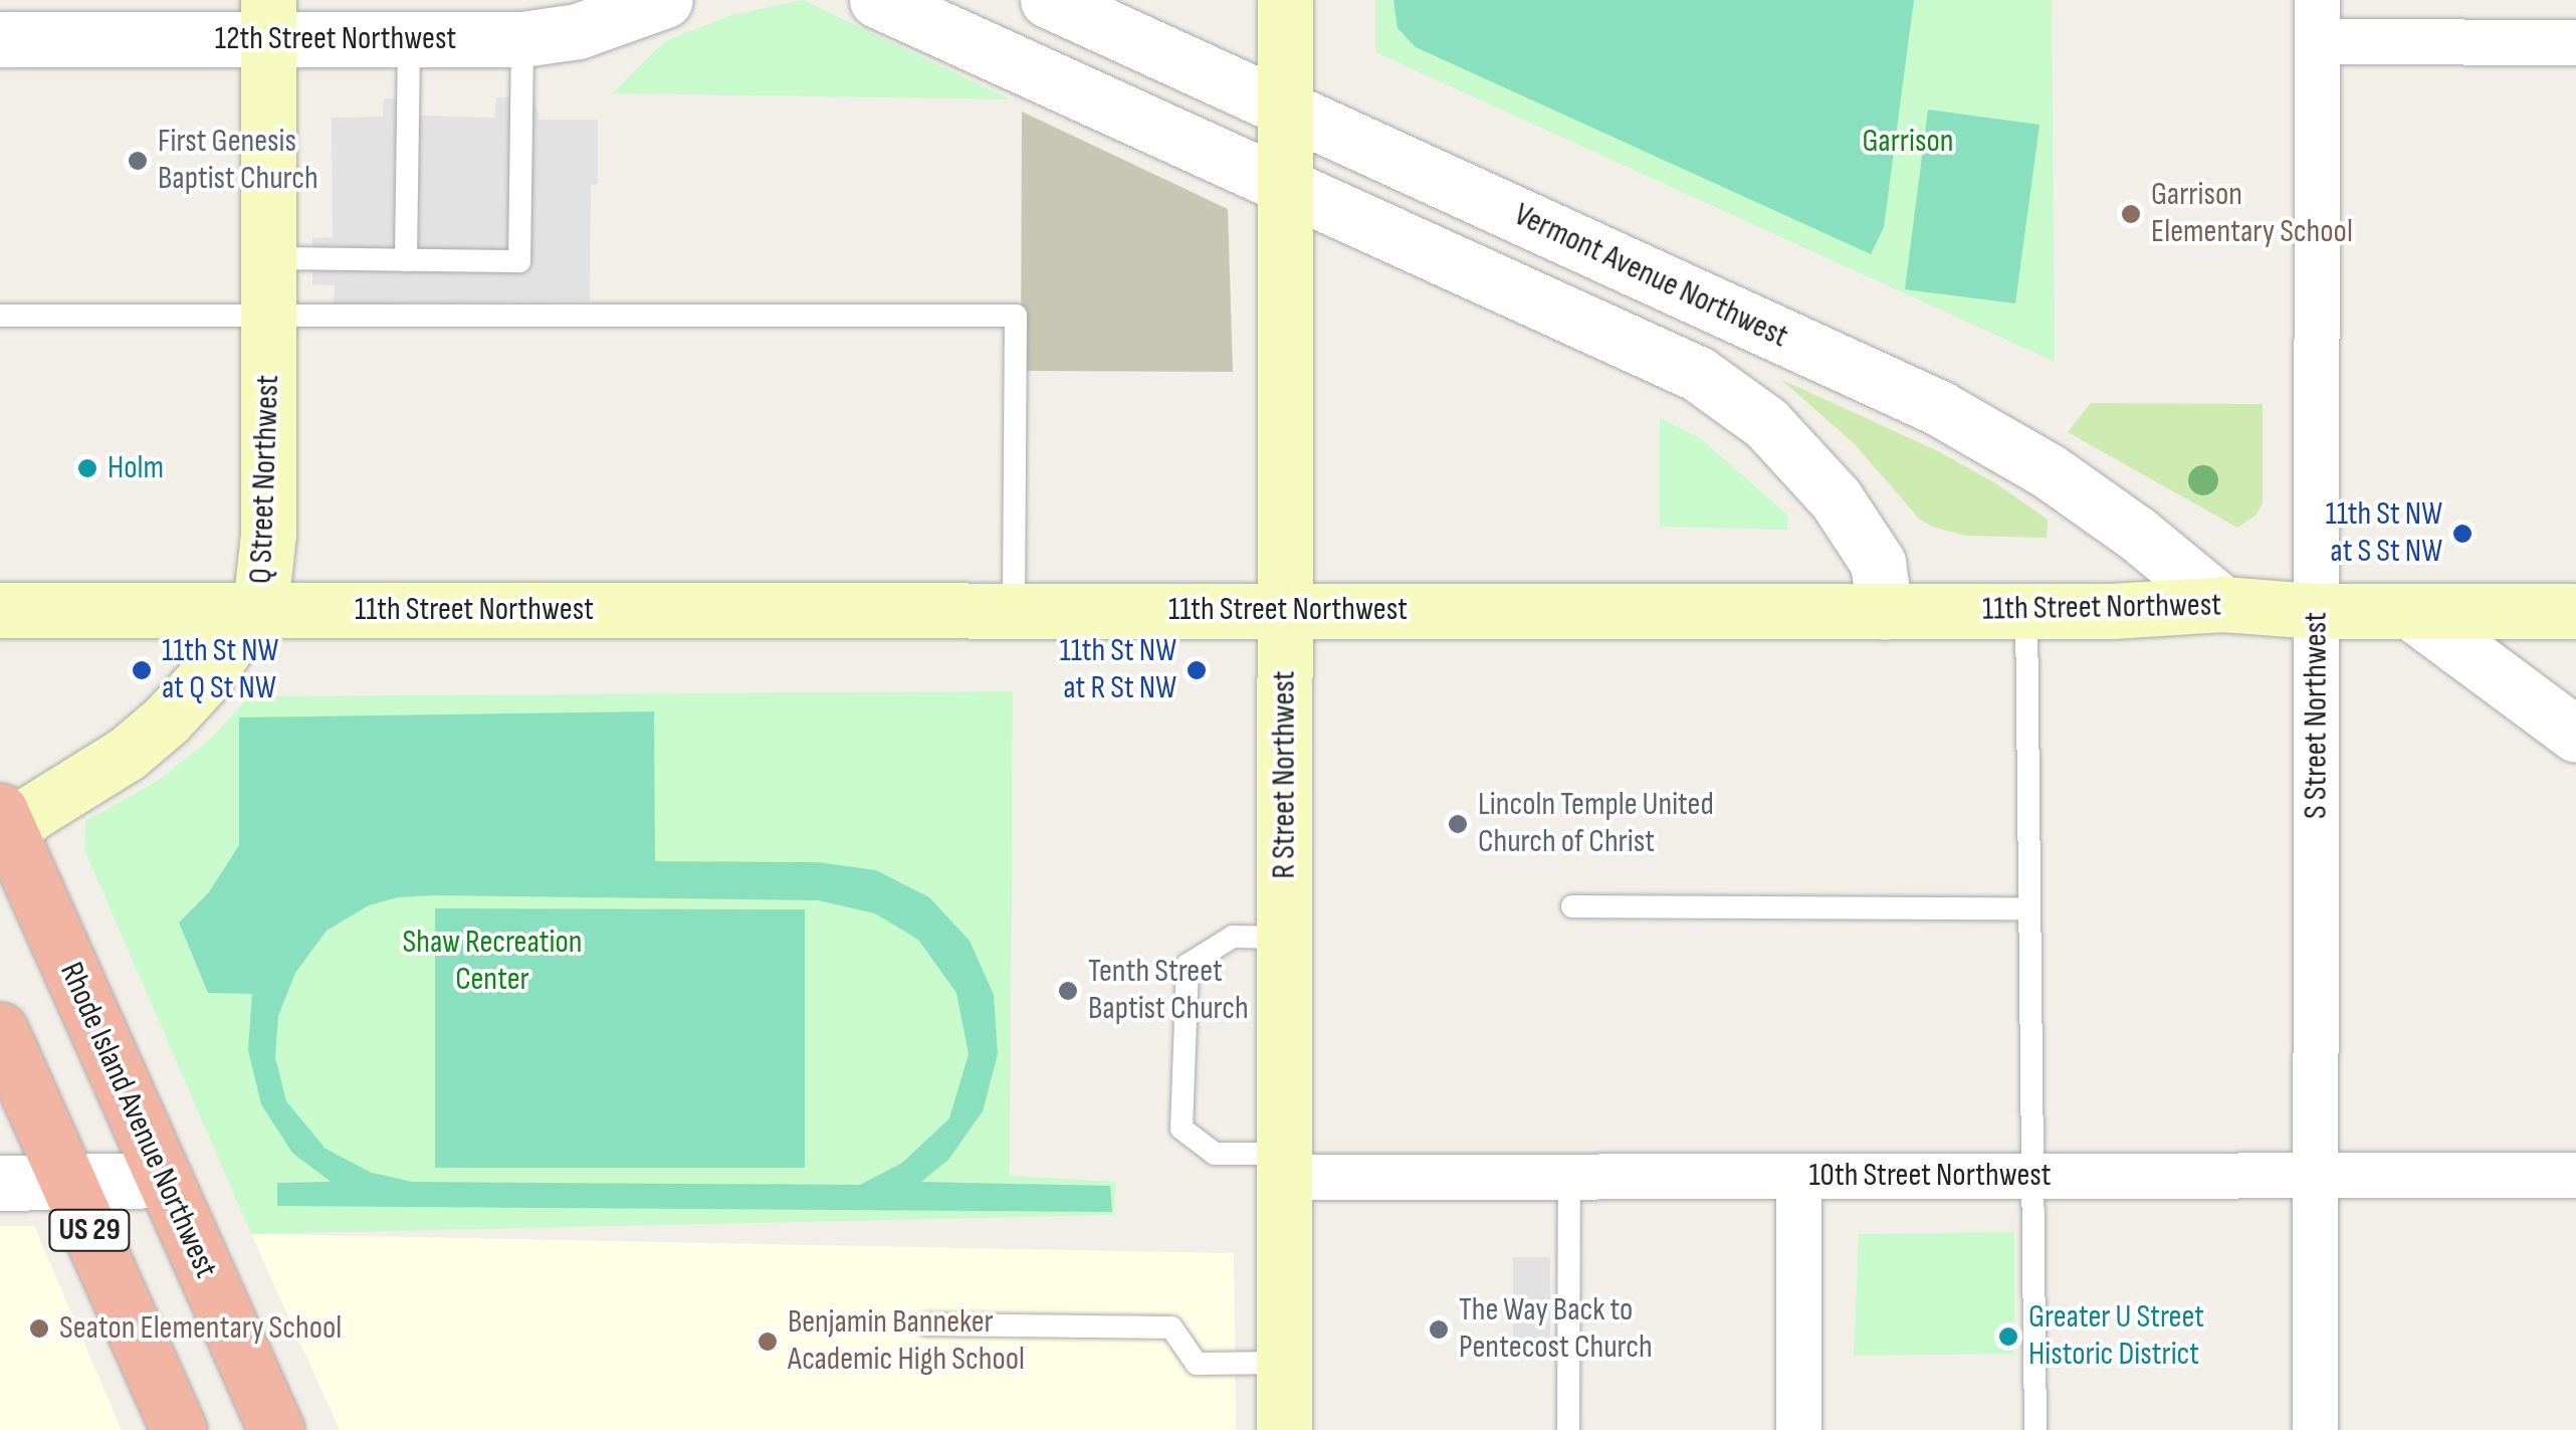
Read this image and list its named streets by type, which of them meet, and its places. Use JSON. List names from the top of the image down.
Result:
{
  "streets": {
    "highway": ["Rhode Island Avenue Northwest", "US 29"],
    "main road": ["Q Street Northwest", "11th Street Northwest", "R Street Northwest"],
    "street": [
      "12th Street Northwest",
      "Vermont Avenue Northwest",
      "S Street Northwest",
      "10th Street Northwest"
    ]
  },
  "crossings": [
    ["12th Street Northwest", "Q Street Northwest"],
    ["Vermont Avenue Northwest", "11th Street Northwest"],
    ["Vermont Avenue Northwest", "R Street Northwest"],
    ["Q Street Northwest", "11th Street Northwest"],
    ["Q Street Northwest", "Rhode Island Avenue Northwest"],
    ["11th Street Northwest", "S Street Northwest"],
    ["11th Street Northwest", "R Street Northwest"],
    ["S Street Northwest", "10th Street Northwest"],
    ["R Street Northwest", "10th Street Northwest"]
  ],
  "parks": ["Garrison", "Shaw Recreation Center"],
  "places": [
    "First Genesis Baptist Church",
    "Garrison Elementary School",
    "Holm",
    "11th St NW at S St NW",
    "11th St NW at Q St NW",
    "11th St NW at R St NW",
    "Lincoln Temple United Church of Christ",
    "Tenth Street Baptist Church",
    "Seaton Elementary School",
    "The Way Back to Pentecost Church",
    "Greater U Street Historic District",
    "Benjamin Banneker Academic High School"
  ]
}
